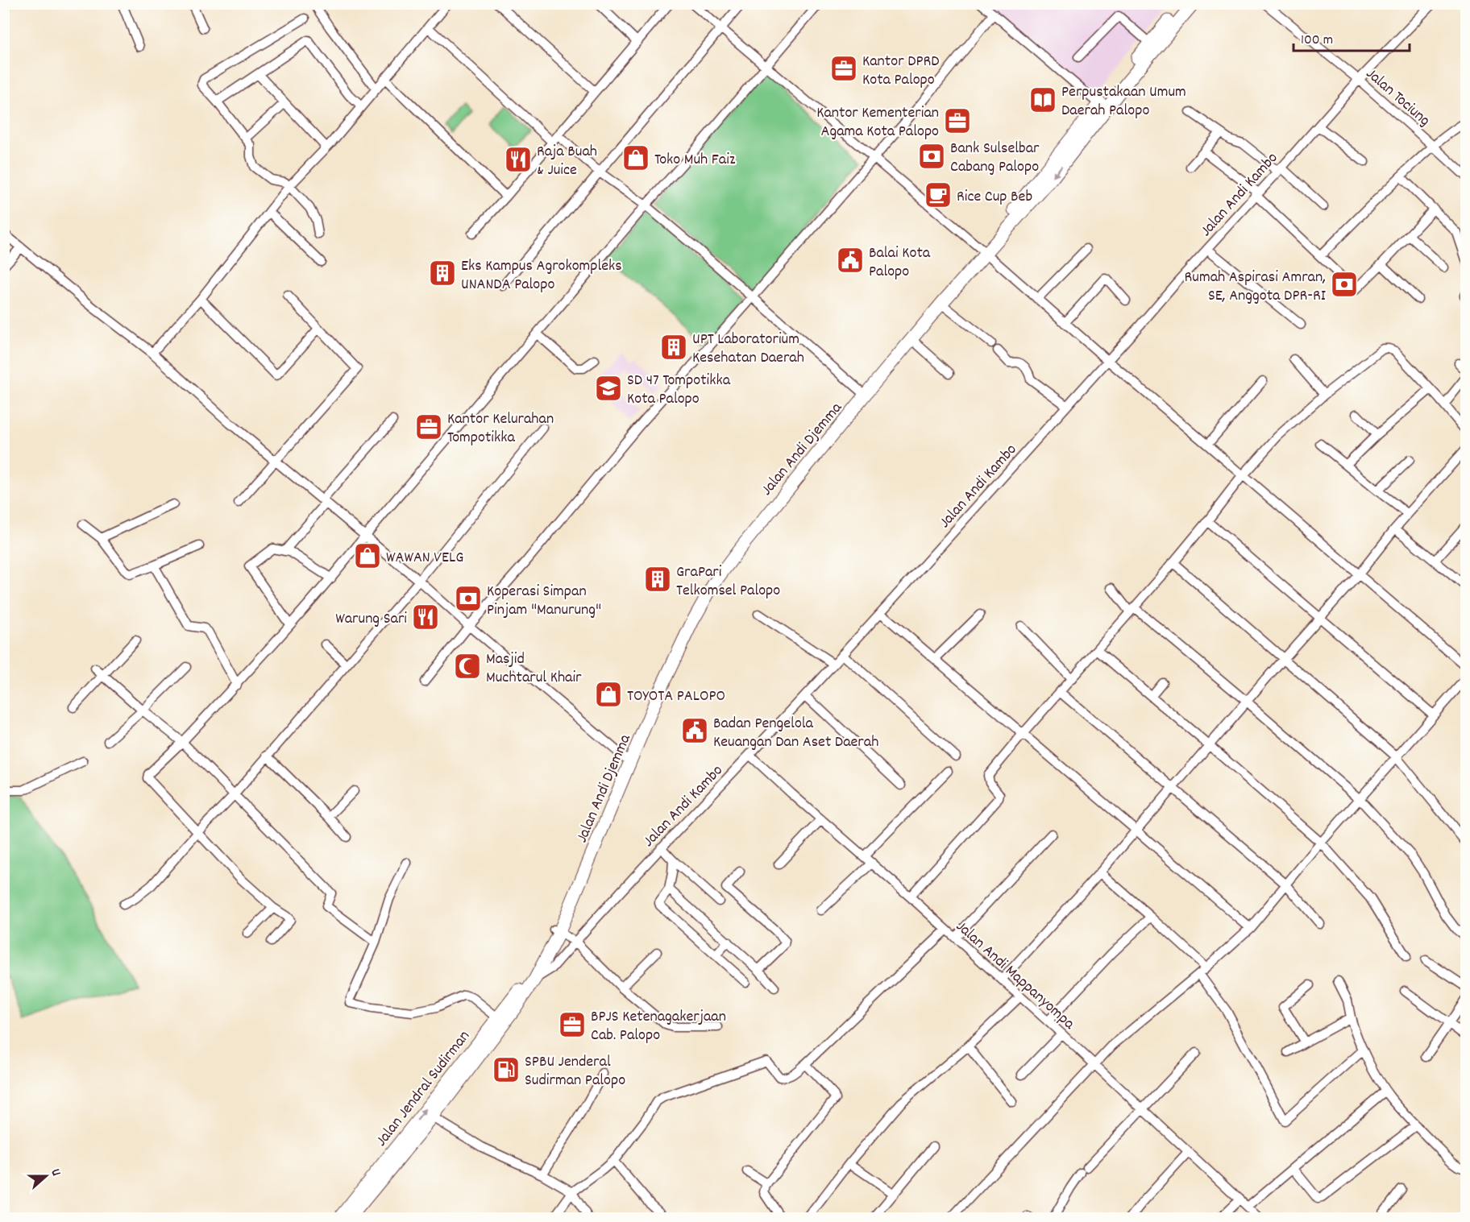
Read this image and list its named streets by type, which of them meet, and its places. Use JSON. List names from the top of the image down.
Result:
{
  "streets": {
    "highway": ["Jalan Andi Djemma", "Jalan Jendral Sudirman"],
    "street": ["Jalan Tociung", "Jalan Andi Kambo", "Jalan Andi Mappanyompa"]
  },
  "crossings": [
    ["Jalan Tociung", "Jalan Andi Kambo"],
    ["Jalan Andi Kambo", "Jalan Andi Djemma"],
    ["Jalan Andi Kambo", "Jalan Andi Mappanyompa"],
    ["Jalan Andi Kambo", "Jalan Jendral Sudirman"],
    ["Jalan Andi Djemma", "Jalan Jendral Sudirman"]
  ],
  "places": {
    "office": [
      "Kantor DPRD Kota Palopo",
      "Kantor Kementerian Agama Kota Palopo",
      "Kantor Kelurahan Tompotikka",
      "BPJS Ketenagakerjaan Cab. Palopo"
    ],
    "library": ["Perpustakaan Umum Daerah Palopo"],
    "bank": ["Bank Sulselbar Cabang Palopo", "Rumah Aspirasi Amran, SE, Anggota DPR-RI", "Koperasi Simpan Pinjam \"Manurung\""],
    "shop": ["Toko Muh Faiz", "WAWAN VELG", "TOYOTA PALOPO"],
    "restaurant": ["Raja Buah & Juice", "Warung Sari"],
    "cafe": ["Rice Cup Beb"],
    "public building": ["Balai Kota Palopo", "Badan Pengelola Keuangan Dan Aset Daerah"],
    "building": ["Eks Kampus Agrokompleks UNANDA Palopo", "UPT Laboratorium Kesehatan Daerah", "GraPari Telkomsel Palopo"],
    "school or university": ["SD 47 Tompotikka Kota Palopo"],
    "mosque": ["Masjid Muchtarul Khair"],
    "fuel station": ["SPBU Jenderal Sudirman Palopo"]
  },
  "scale_bar": "100 m",
  "north": "right"
}
